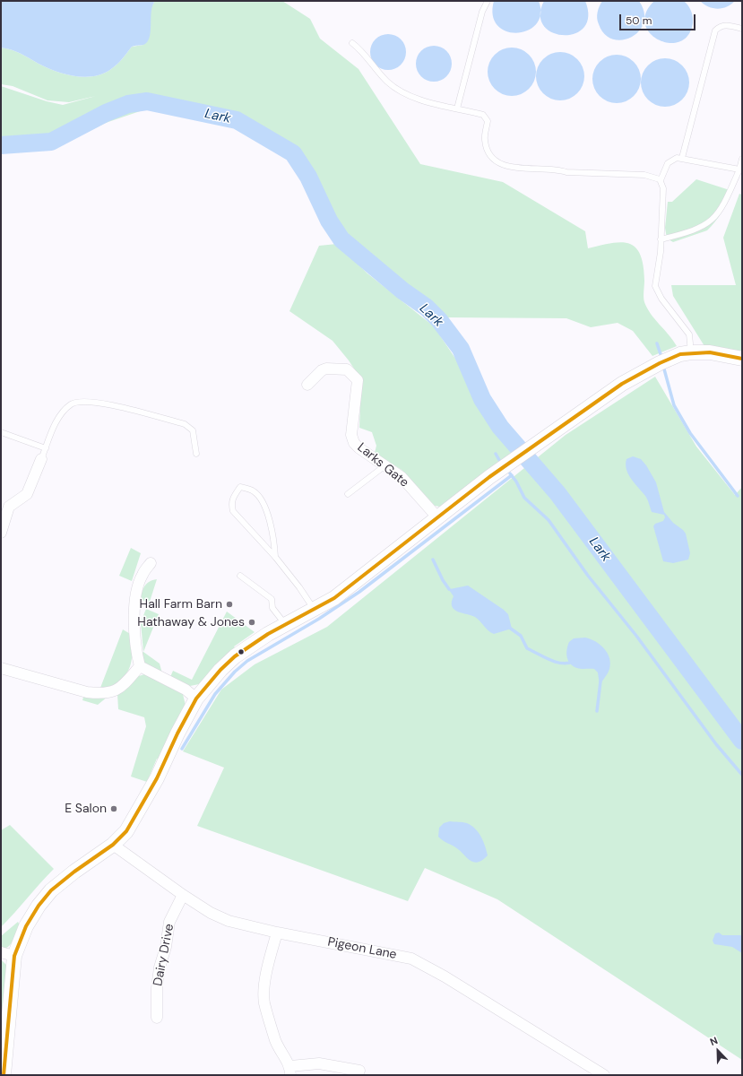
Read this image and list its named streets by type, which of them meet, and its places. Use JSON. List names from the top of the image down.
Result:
{
  "streets": {
    "street": ["Larks Gate", "Pigeon Lane", "Dairy Drive"]
  },
  "crossings": [
    ["Pigeon Lane", "Dairy Drive"]
  ],
  "water": ["Lark"],
  "places": ["Hall Farm Barn", "Hathaway & Jones", "E Salon"],
  "scale_bar": "50 m",
  "north": "top left"
}
